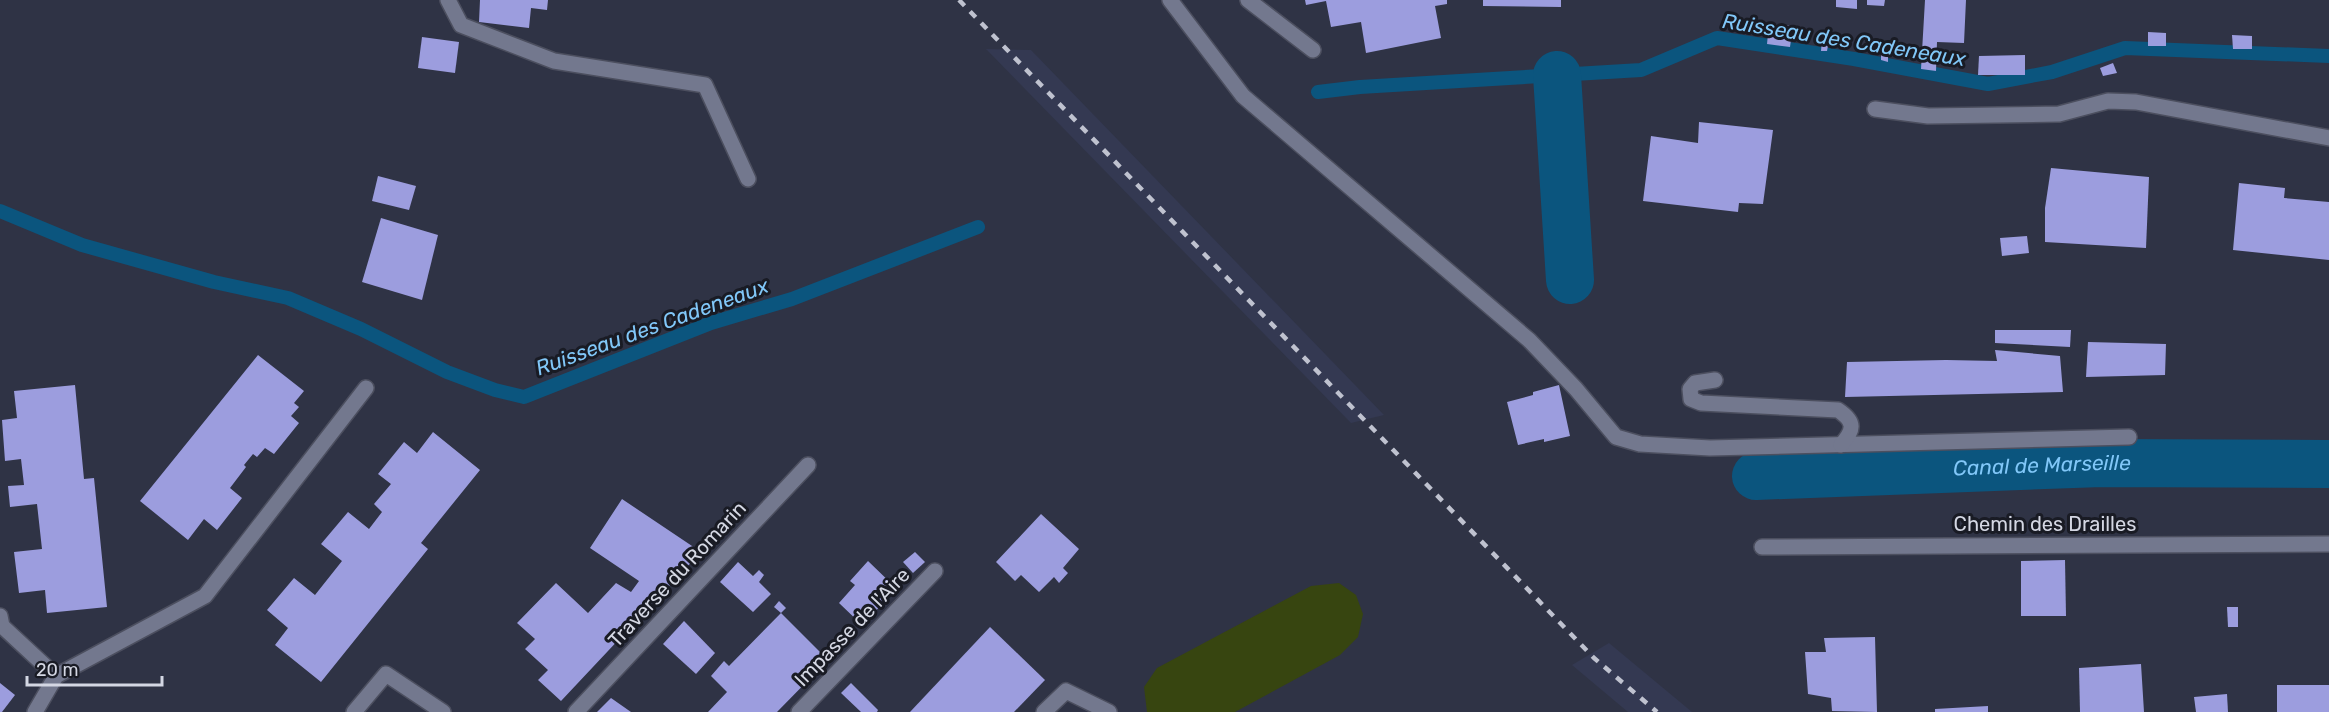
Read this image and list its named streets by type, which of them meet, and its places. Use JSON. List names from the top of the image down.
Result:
{
  "streets": {
    "street": ["Chemin des Drailles", "Traverse du Romarin", "Impasse de l'Aire"]
  },
  "water": ["Ruisseau des Cadeneaux", "Canal de Marseille"],
  "scale_bar": "20 m"
}
